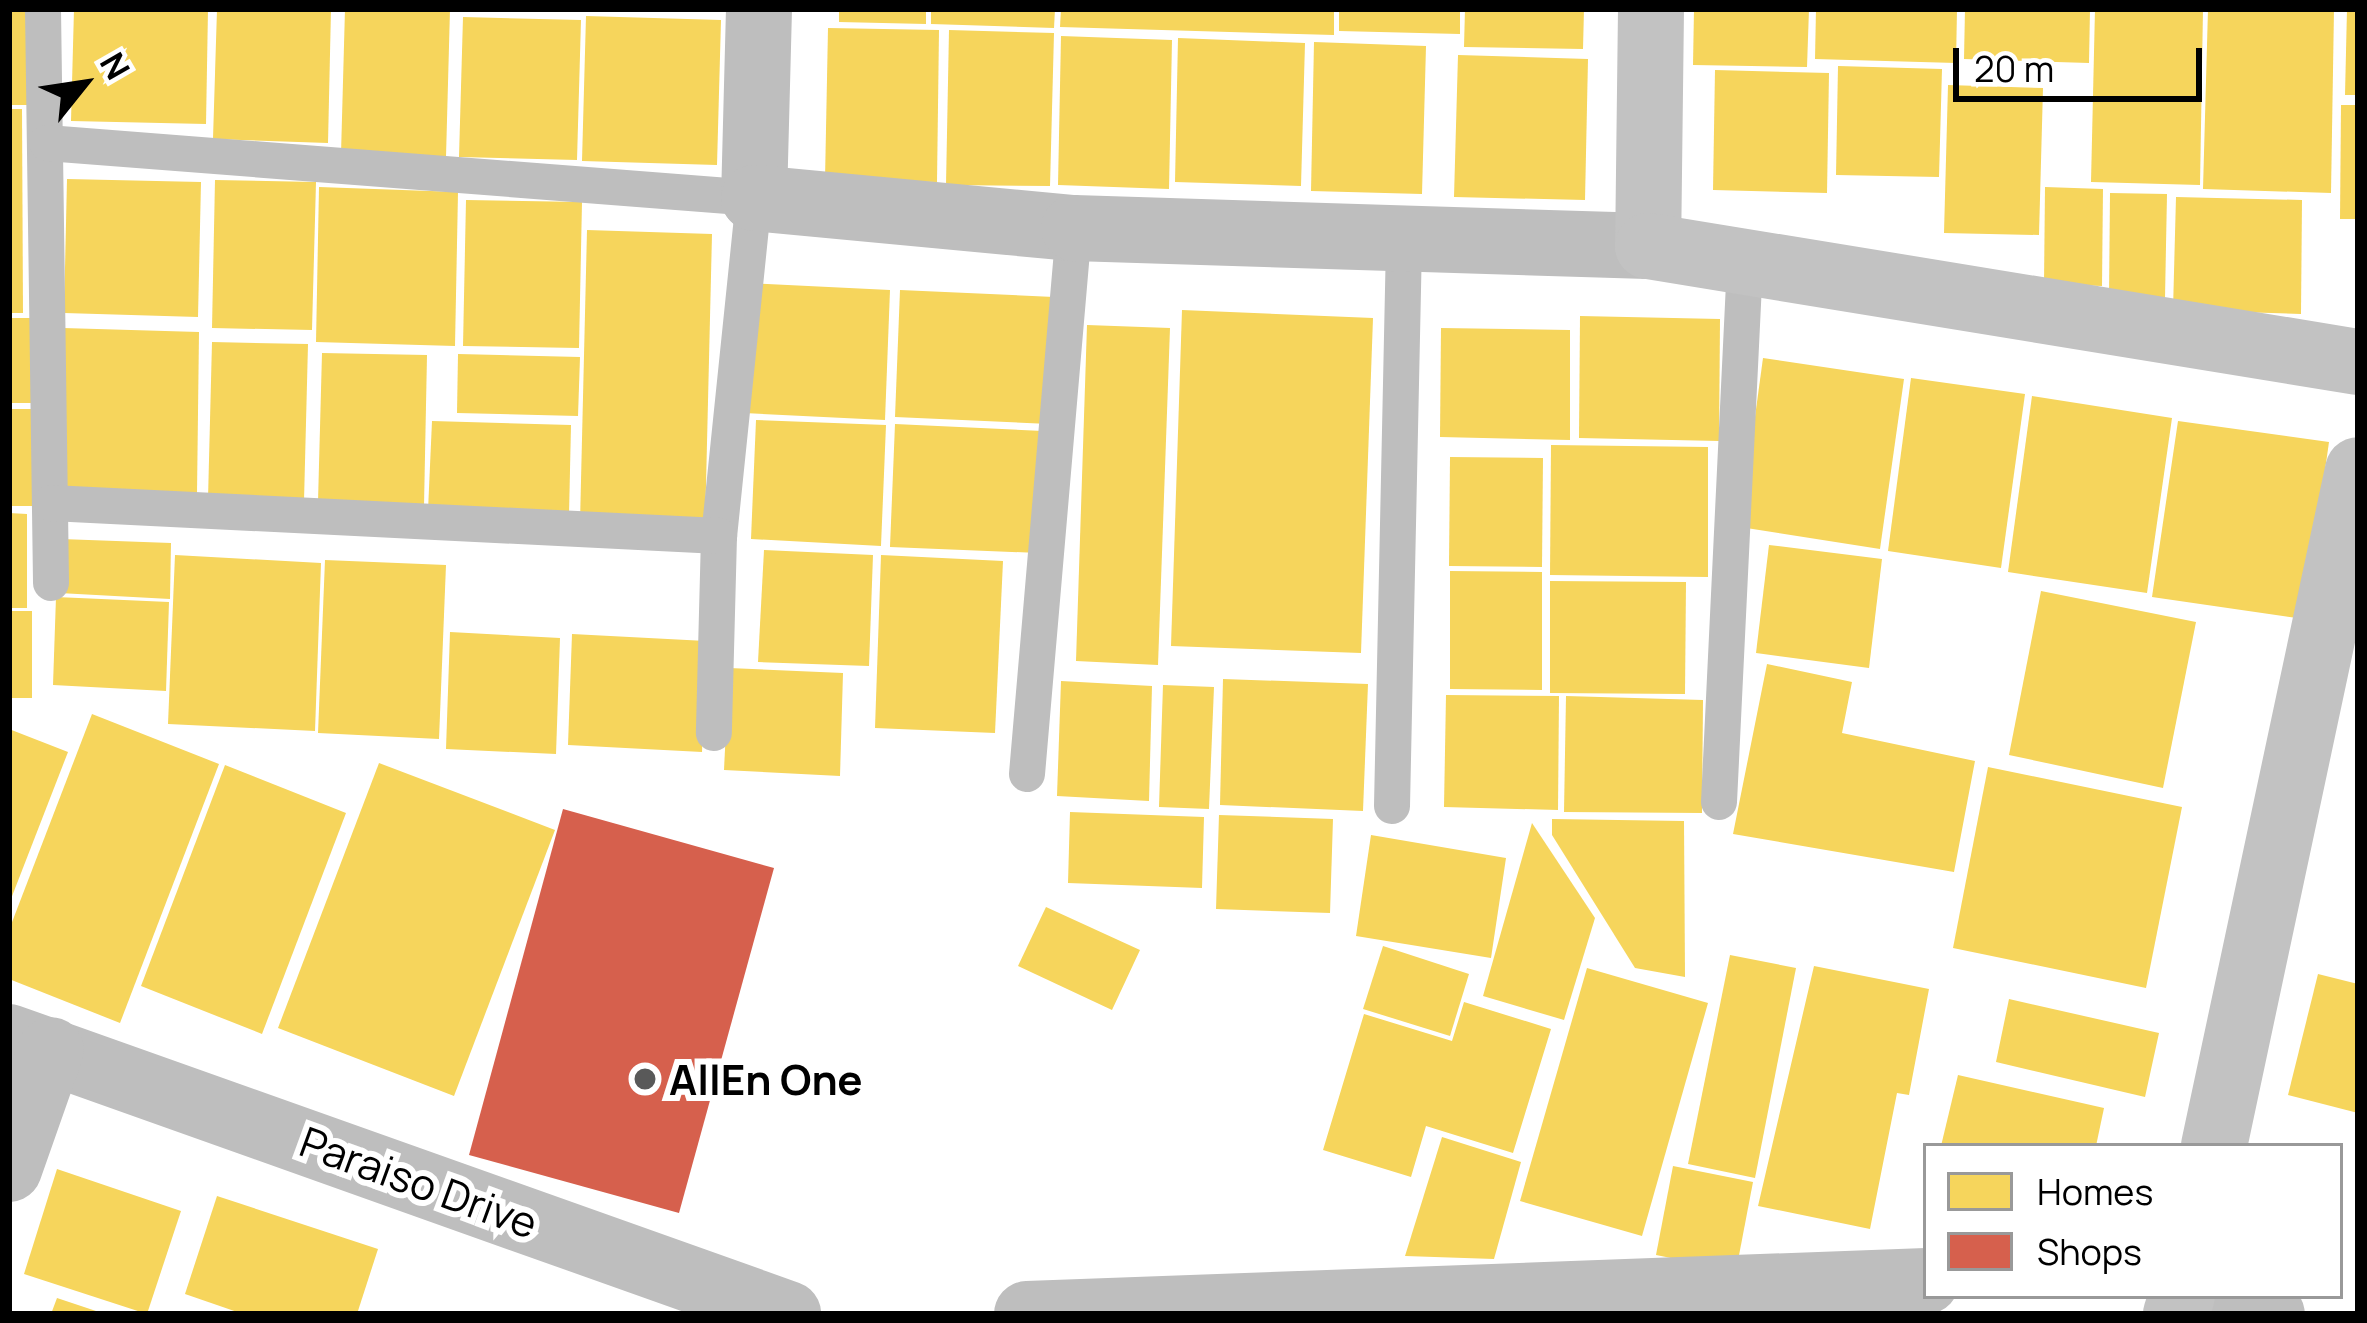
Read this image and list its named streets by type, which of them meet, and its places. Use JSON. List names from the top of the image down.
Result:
{
  "streets": {
    "street": ["Paraiso Drive"]
  },
  "places": ["AllEn One"],
  "legend": ["Homes", "Shops"],
  "scale_bar": "20 m",
  "north": "top right"
}
